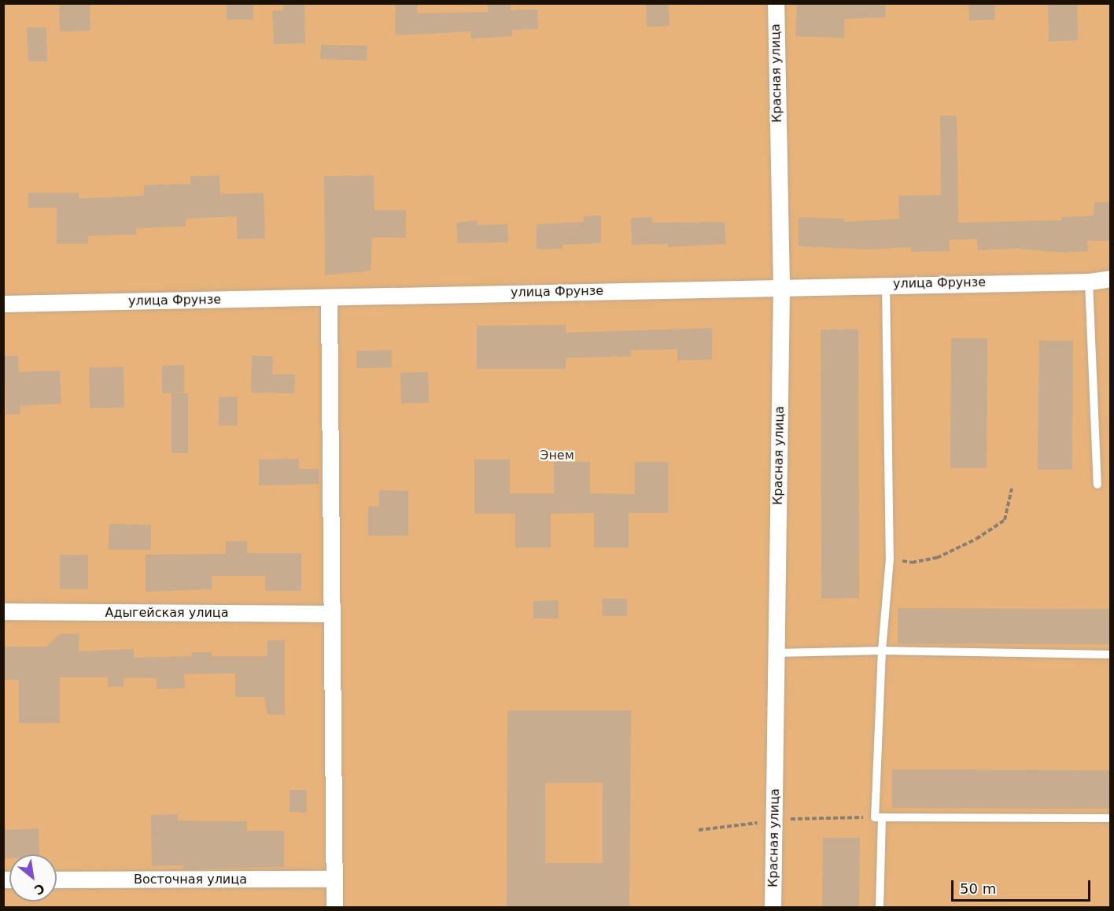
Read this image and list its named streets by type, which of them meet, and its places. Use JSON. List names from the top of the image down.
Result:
{
  "streets": {
    "street": [
      "Красная улица",
      "улица Фрунзе",
      "Адыгейская улица",
      "Восточная улица"
    ]
  },
  "crossings": [
    ["Красная улица", "улица Фрунзе"]
  ],
  "parks": ["Энем"],
  "scale_bar": "50 m",
  "north": "bottom right"
}
